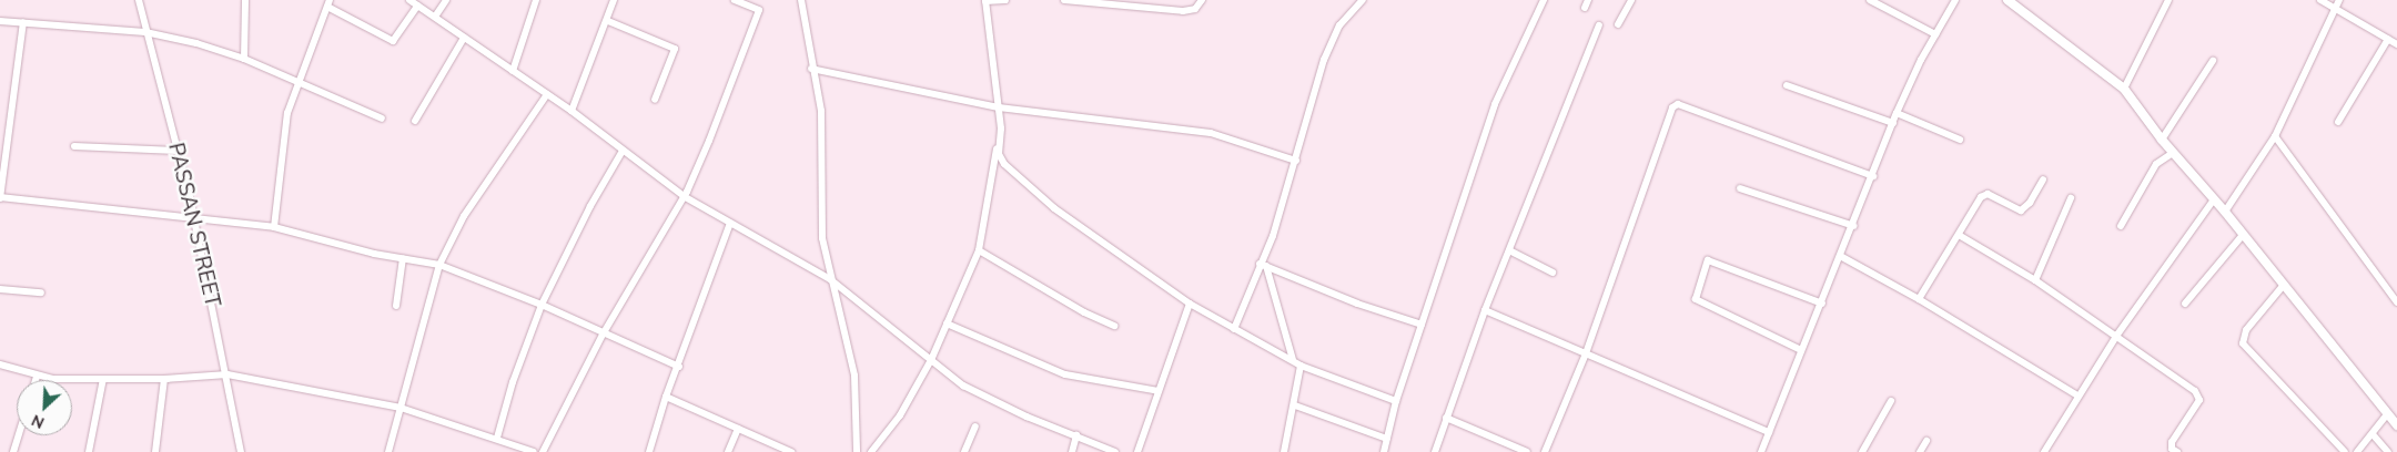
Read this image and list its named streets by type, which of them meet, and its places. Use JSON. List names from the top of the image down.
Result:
{
  "streets": {
    "street": ["PASSAN STREET"]
  },
  "north": "bottom left"
}
